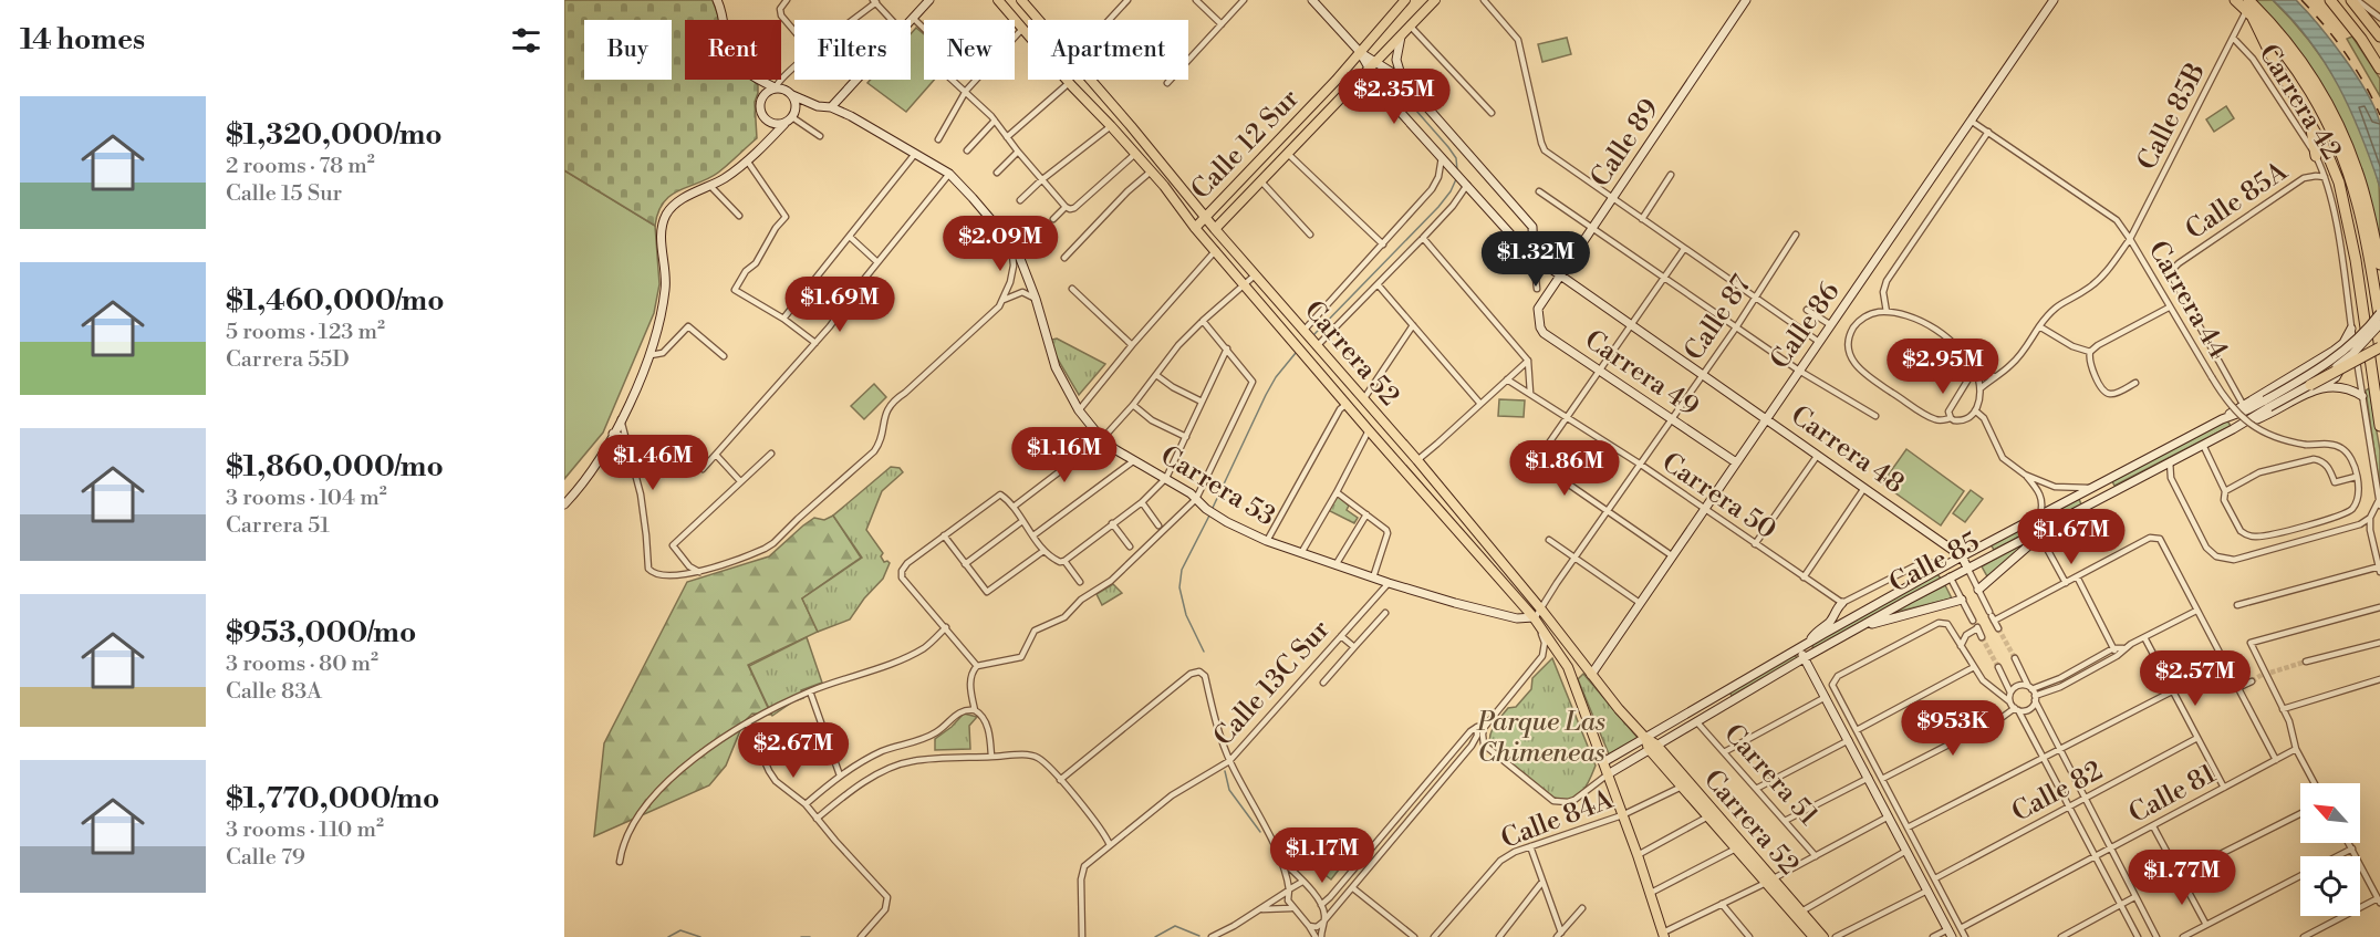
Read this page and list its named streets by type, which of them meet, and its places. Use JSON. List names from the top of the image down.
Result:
{
  "streets": {
    "main road": ["Calle 12 Sur", "Carrera 52"],
    "street": [
      "Carrera 42",
      "Calle 85B",
      "Calle 89",
      "Calle 85A",
      "Carrera 44",
      "Calle 87",
      "Calle 86",
      "Carrera 49",
      "Carrera 48",
      "Carrera 53",
      "Carrera 50",
      "Calle 85",
      "Calle 13C Sur",
      "Carrera 51",
      "Calle 82",
      "Calle 81",
      "Calle 84A"
    ]
  },
  "crossings": [
    ["Carrera 42", "Calle 85B"],
    ["Carrera 42", "Calle 85A"],
    ["Calle 85B", "Carrera 44"],
    ["Calle 89", "Carrera 49"],
    ["Calle 89", "Carrera 48"],
    ["Calle 12 Sur", "Carrera 52"],
    ["Calle 85A", "Carrera 44"],
    ["Carrera 44", "Calle 86"],
    ["Carrera 44", "Calle 85"],
    ["Calle 87", "Carrera 52"],
    ["Calle 87", "Carrera 49"],
    ["Calle 87", "Carrera 48"],
    ["Calle 87", "Carrera 53"],
    ["Calle 87", "Carrera 50"],
    ["Calle 86", "Carrera 52"],
    ["Calle 86", "Carrera 49"],
    ["Calle 86", "Carrera 48"],
    ["Calle 86", "Carrera 50"],
    ["Carrera 52", "Carrera 53"],
    ["Carrera 52", "Calle 85"],
    ["Carrera 52", "Calle 84A"],
    ["Carrera 48", "Calle 85"],
    ["Carrera 53", "Calle 13C Sur"],
    ["Carrera 50", "Calle 85"],
    ["Calle 85", "Carrera 51"]
  ],
  "parks": ["Parque Las Chimeneas"],
  "north": "top left",
  "page": {
    "heading": "14 homes",
    "chip": [
      "Buy",
      "Rent",
      "Filters",
      "New",
      "Apartment"
    ],
    "price": [
      "$2.35M",
      "$2.09M",
      "$1.32M",
      "$1.69M",
      "$2.95M",
      "$1.16M",
      "$1.46M",
      "$1.86M",
      "$1.67M",
      "$2.57M",
      "$953K",
      "$2.67M",
      "$1.17M",
      "$1.77M"
    ],
    "list": [
      {
        "name": "$1,320,000/mo",
        "note": "2 rooms · 78 m² · Calle 15 Sur"
      },
      {
        "name": "$1,460,000/mo",
        "note": "5 rooms · 123 m² · Carrera 55D"
      },
      {
        "name": "$1,860,000/mo",
        "note": "3 rooms · 104 m² · Carrera 51"
      },
      {
        "name": "$953,000/mo",
        "note": "3 rooms · 80 m² · Calle 83A"
      },
      {
        "name": "$1,770,000/mo",
        "note": "3 rooms · 110 m² · Calle 79"
      }
    ]
  }
}
